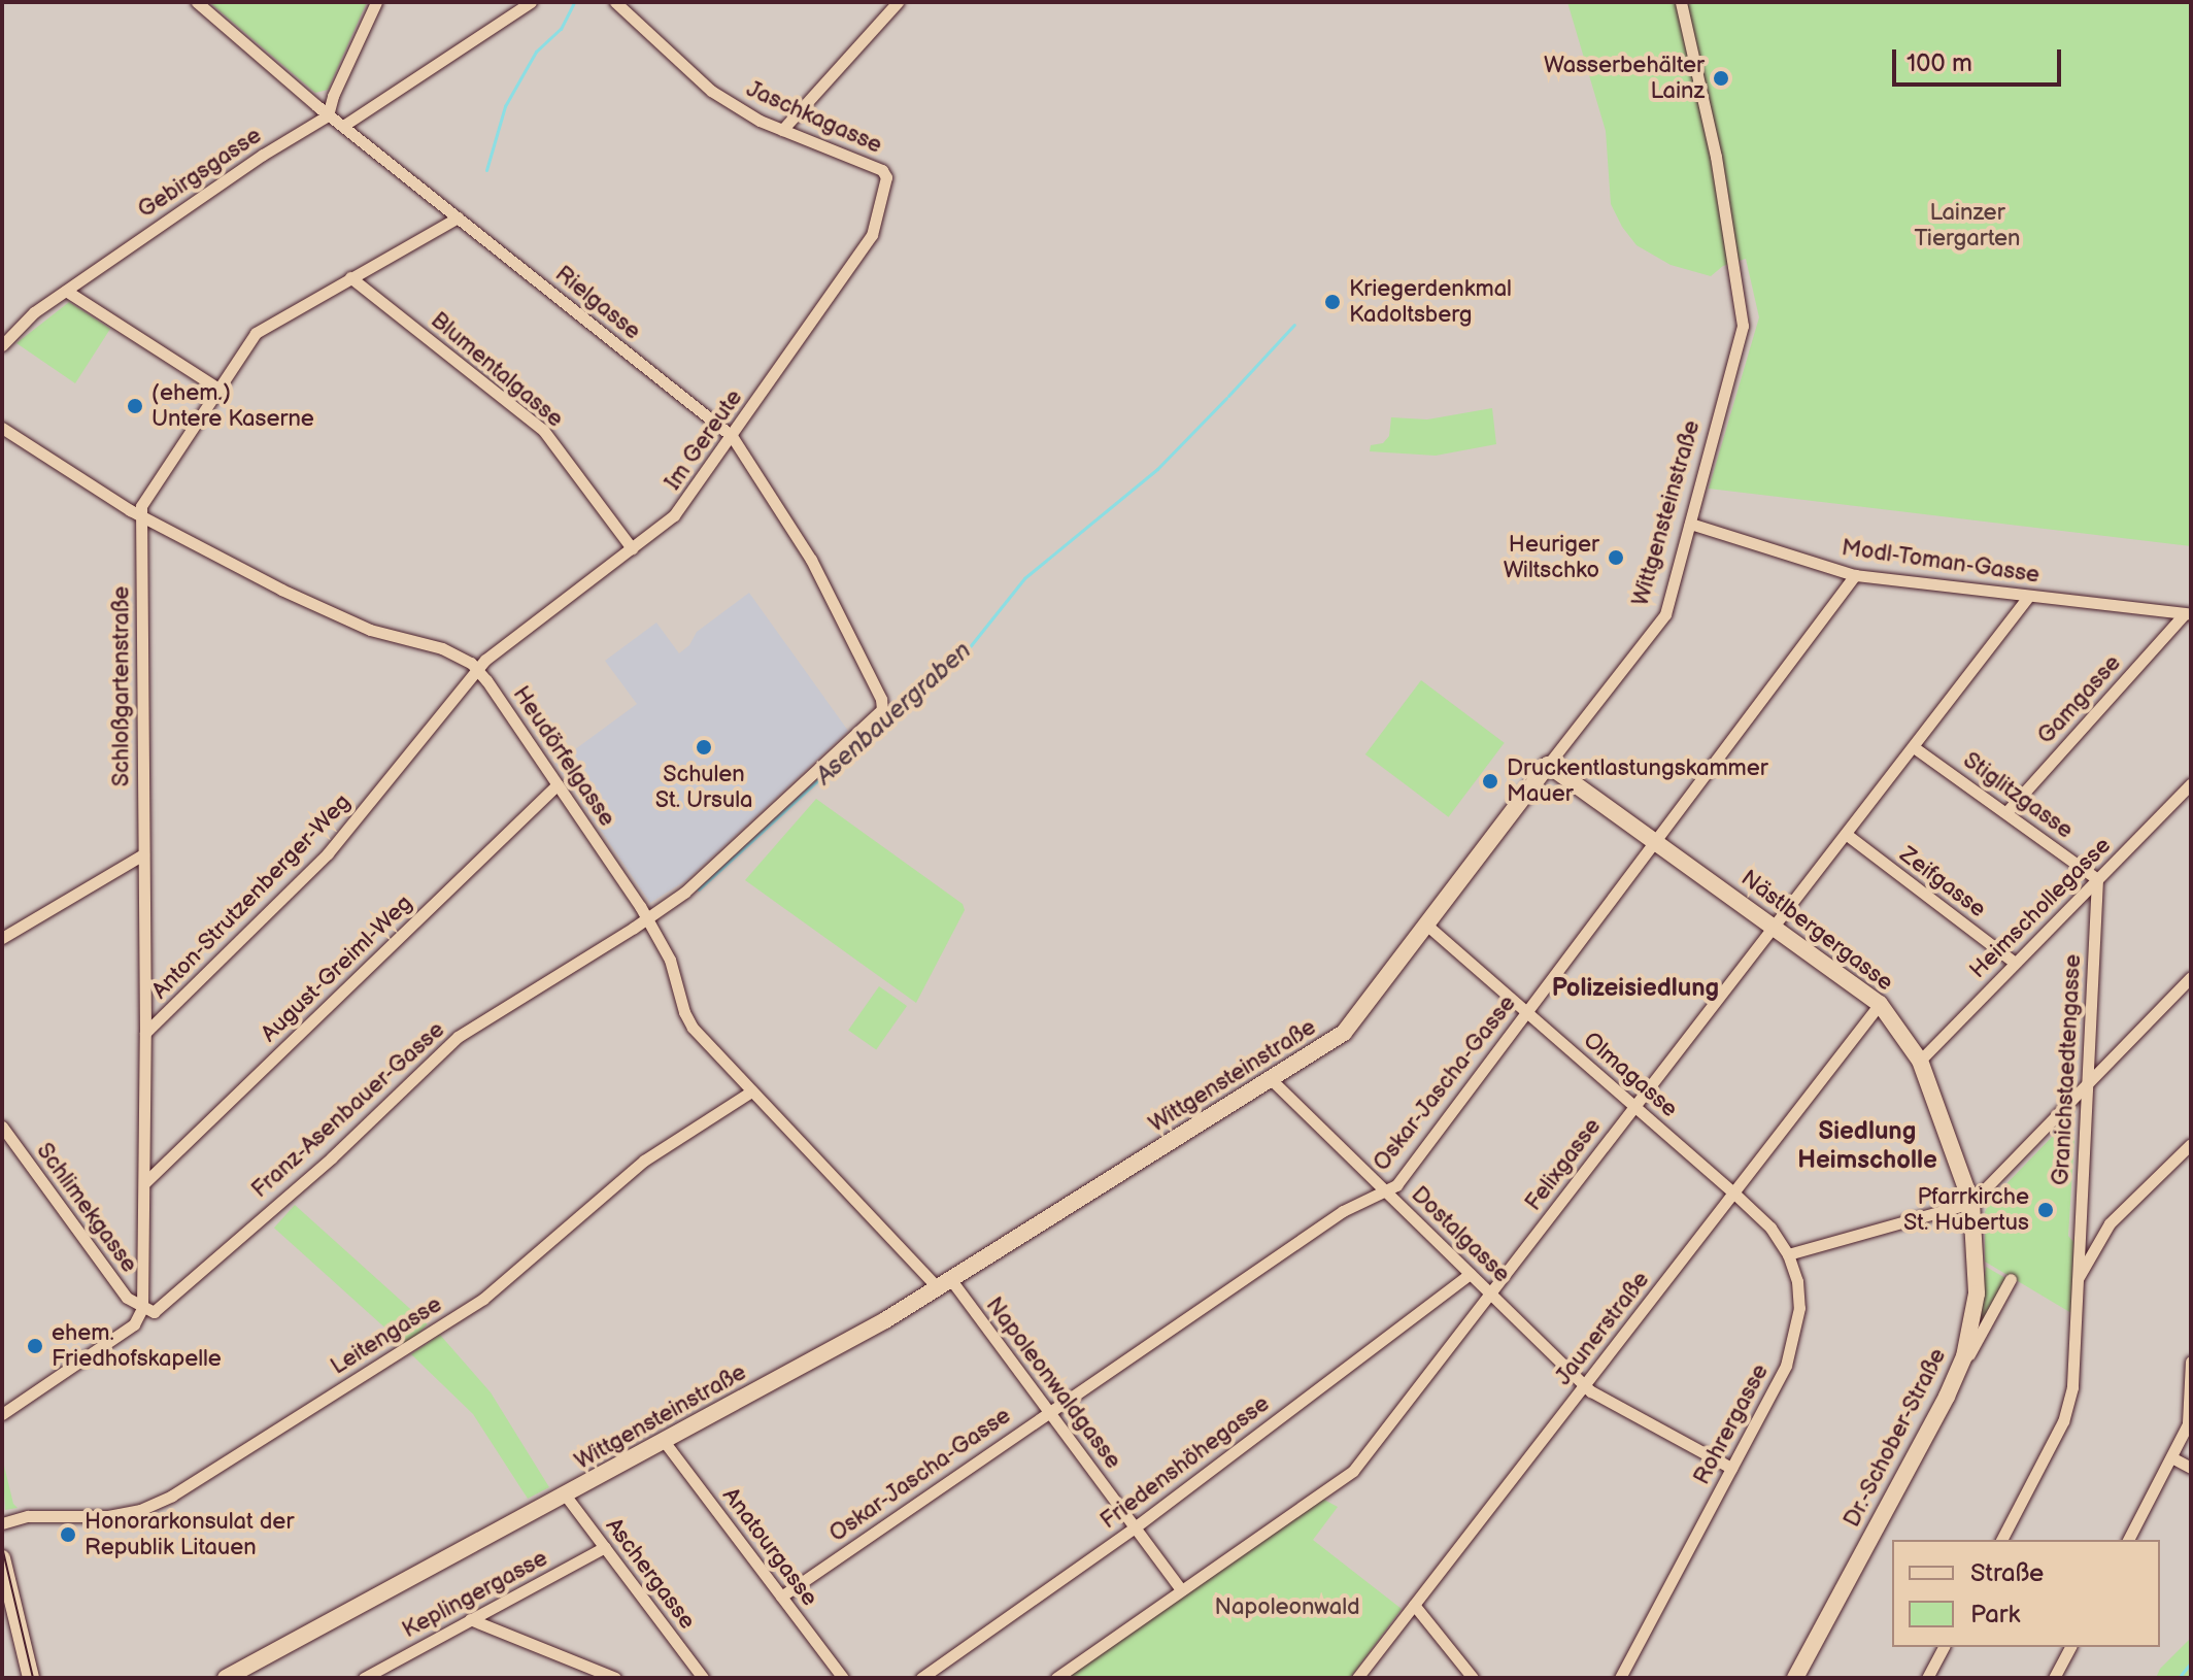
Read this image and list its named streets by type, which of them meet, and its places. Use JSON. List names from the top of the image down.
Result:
{
  "streets": {
    "street": [
      "Jaschkagasse",
      "Gebirgsgasse",
      "Rielgasse",
      "Blumentalgasse",
      "Im Gereute",
      "Wittgensteinstraße",
      "Modl-Toman-Gasse",
      "Schloßgartenstraße",
      "Gamgasse",
      "Heudörfelgasse",
      "Stiglitzgasse",
      "Zeifgasse",
      "Anton-Strutzenberger-Weg",
      "Heimschollegasse",
      "Nästlbergergasse",
      "August-Greiml-Weg",
      "Granichstaedtengasse",
      "Olmagasse",
      "Oskar-Jascha-Gasse",
      "Franz-Asenbauer-Gasse",
      "Felixgasse",
      "Schlimekgasse",
      "Dostalgasse",
      "Jaunerstraße",
      "Leitengasse",
      "Napoleonwaldgasse",
      "Rohrergasse",
      "Dr.-Schober-Straße",
      "Friedenshöhegasse",
      "Anatourgasse",
      "Aschergasse",
      "Keplingergasse"
    ]
  },
  "crossings": [
    ["Jaschkagasse", "Im Gereute"],
    ["Gebirgsgasse", "Rielgasse"],
    ["Rielgasse", "Im Gereute"],
    ["Rielgasse", "Schloßgartenstraße"],
    ["Rielgasse", "Franz-Asenbauer-Gasse"],
    ["Blumentalgasse", "Im Gereute"],
    ["Blumentalgasse", "Schloßgartenstraße"],
    ["Im Gereute", "Heudörfelgasse"],
    ["Im Gereute", "Anton-Strutzenberger-Weg"],
    ["Wittgensteinstraße", "Modl-Toman-Gasse"],
    ["Wittgensteinstraße", "Heudörfelgasse"],
    ["Wittgensteinstraße", "Nästlbergergasse"],
    ["Wittgensteinstraße", "Olmagasse"],
    ["Wittgensteinstraße", "Dostalgasse"],
    ["Wittgensteinstraße", "Napoleonwaldgasse"],
    ["Wittgensteinstraße", "Anatourgasse"],
    ["Wittgensteinstraße", "Aschergasse"],
    ["Modl-Toman-Gasse", "Gamgasse"],
    ["Modl-Toman-Gasse", "Oskar-Jascha-Gasse"],
    ["Modl-Toman-Gasse", "Felixgasse"],
    ["Schloßgartenstraße", "Heudörfelgasse"],
    ["Schloßgartenstraße", "Anton-Strutzenberger-Weg"],
    ["Schloßgartenstraße", "August-Greiml-Weg"],
    ["Schloßgartenstraße", "Franz-Asenbauer-Gasse"],
    ["Schloßgartenstraße", "Schlimekgasse"],
    ["Gamgasse", "Stiglitzgasse"],
    ["Heudörfelgasse", "Anton-Strutzenberger-Weg"],
    ["Heudörfelgasse", "August-Greiml-Weg"],
    ["Heudörfelgasse", "Franz-Asenbauer-Gasse"],
    ["Heudörfelgasse", "Leitengasse"],
    ["Heudörfelgasse", "Napoleonwaldgasse"],
    ["Stiglitzgasse", "Heimschollegasse"],
    ["Stiglitzgasse", "Granichstaedtengasse"],
    ["Stiglitzgasse", "Felixgasse"],
    ["Zeifgasse", "Heimschollegasse"],
    ["Zeifgasse", "Felixgasse"],
    ["Heimschollegasse", "Nästlbergergasse"],
    ["Heimschollegasse", "Granichstaedtengasse"],
    ["Nästlbergergasse", "Oskar-Jascha-Gasse"],
    ["Nästlbergergasse", "Felixgasse"],
    ["Nästlbergergasse", "Jaunerstraße"],
    ["Nästlbergergasse", "Dr.-Schober-Straße"],
    ["Olmagasse", "Oskar-Jascha-Gasse"],
    ["Olmagasse", "Felixgasse"],
    ["Olmagasse", "Jaunerstraße"],
    ["Olmagasse", "Rohrergasse"],
    ["Oskar-Jascha-Gasse", "Dostalgasse"],
    ["Oskar-Jascha-Gasse", "Napoleonwaldgasse"],
    ["Oskar-Jascha-Gasse", "Anatourgasse"],
    ["Franz-Asenbauer-Gasse", "Schlimekgasse"],
    ["Felixgasse", "Dostalgasse"],
    ["Felixgasse", "Napoleonwaldgasse"],
    ["Dostalgasse", "Jaunerstraße"],
    ["Dostalgasse", "Rohrergasse"],
    ["Dostalgasse", "Friedenshöhegasse"],
    ["Jaunerstraße", "Rohrergasse"],
    ["Napoleonwaldgasse", "Friedenshöhegasse"],
    ["Aschergasse", "Keplingergasse"]
  ],
  "districts": ["Polizeisiedlung", "Siedlung Heimscholle"],
  "water": ["Asenbauergraben"],
  "parks": ["Lainzer Tiergarten", "Napoleonwald"],
  "places": [
    "Wasserbehälter Lainz",
    "Kriegerdenkmal Kadoltsberg",
    "(ehem.) Untere Kaserne",
    "Heuriger Wiltschko",
    "Schulen St. Ursula",
    "Druckentlastungskammer Mauer",
    "Pfarrkirche St. Hubertus",
    "ehem. Friedhofskapelle",
    "Honorarkonsulat der Republik Litauen"
  ],
  "legend": ["Straße", "Park"],
  "scale_bar": "100 m"
}
